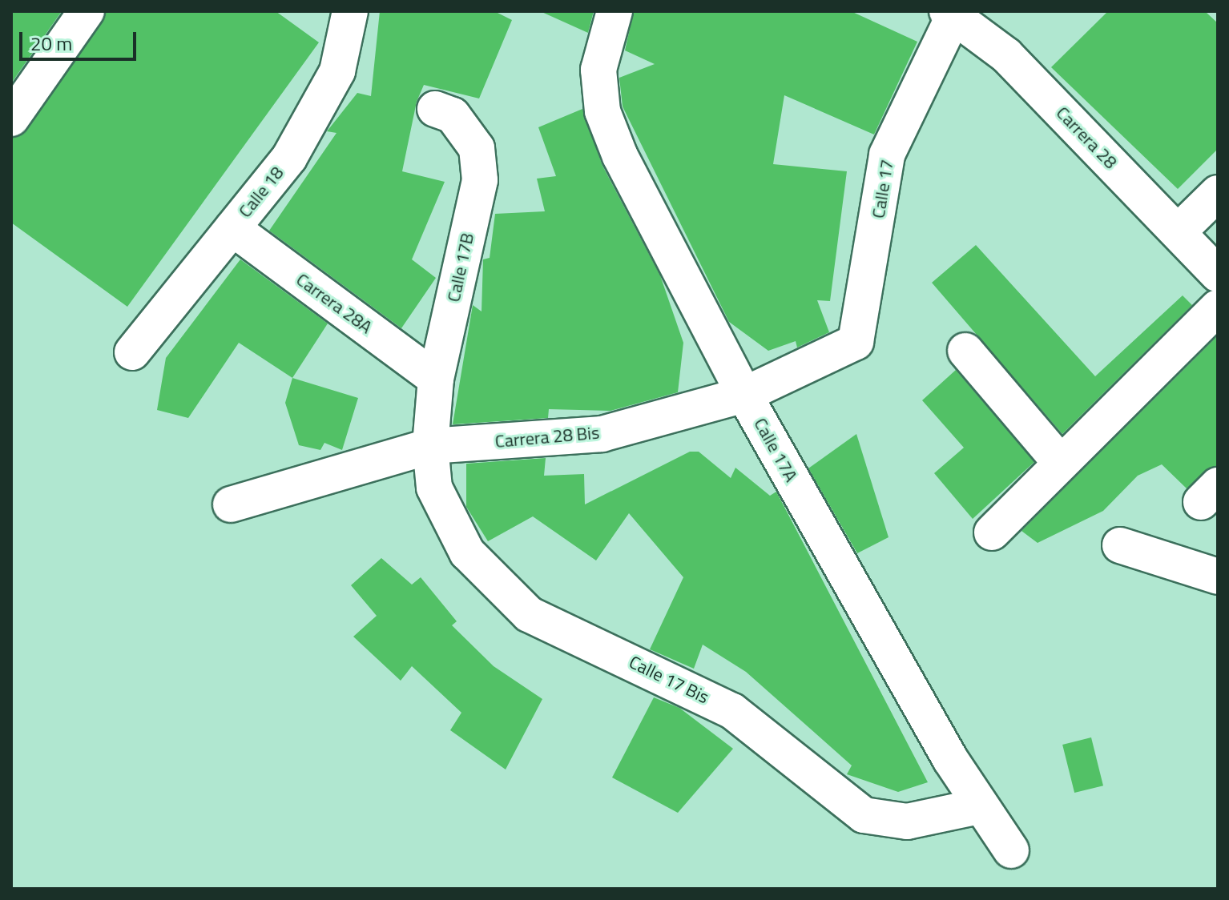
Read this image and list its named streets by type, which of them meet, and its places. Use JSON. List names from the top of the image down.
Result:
{
  "streets": {
    "street": [
      "Carrera 28",
      "Calle 17",
      "Calle 18",
      "Calle 17B",
      "Carrera 28A",
      "Carrera 28 Bis",
      "Calle 17A",
      "Calle 17 Bis"
    ]
  },
  "crossings": [
    ["Carrera 28", "Calle 17"],
    ["Calle 17", "Carrera 28 Bis"],
    ["Calle 18", "Carrera 28A"],
    ["Calle 17B", "Carrera 28A"],
    ["Calle 17B", "Carrera 28 Bis"],
    ["Calle 17B", "Calle 17 Bis"],
    ["Carrera 28 Bis", "Calle 17A"],
    ["Carrera 28 Bis", "Calle 17 Bis"],
    ["Calle 17A", "Calle 17 Bis"]
  ],
  "scale_bar": "20 m"
}
